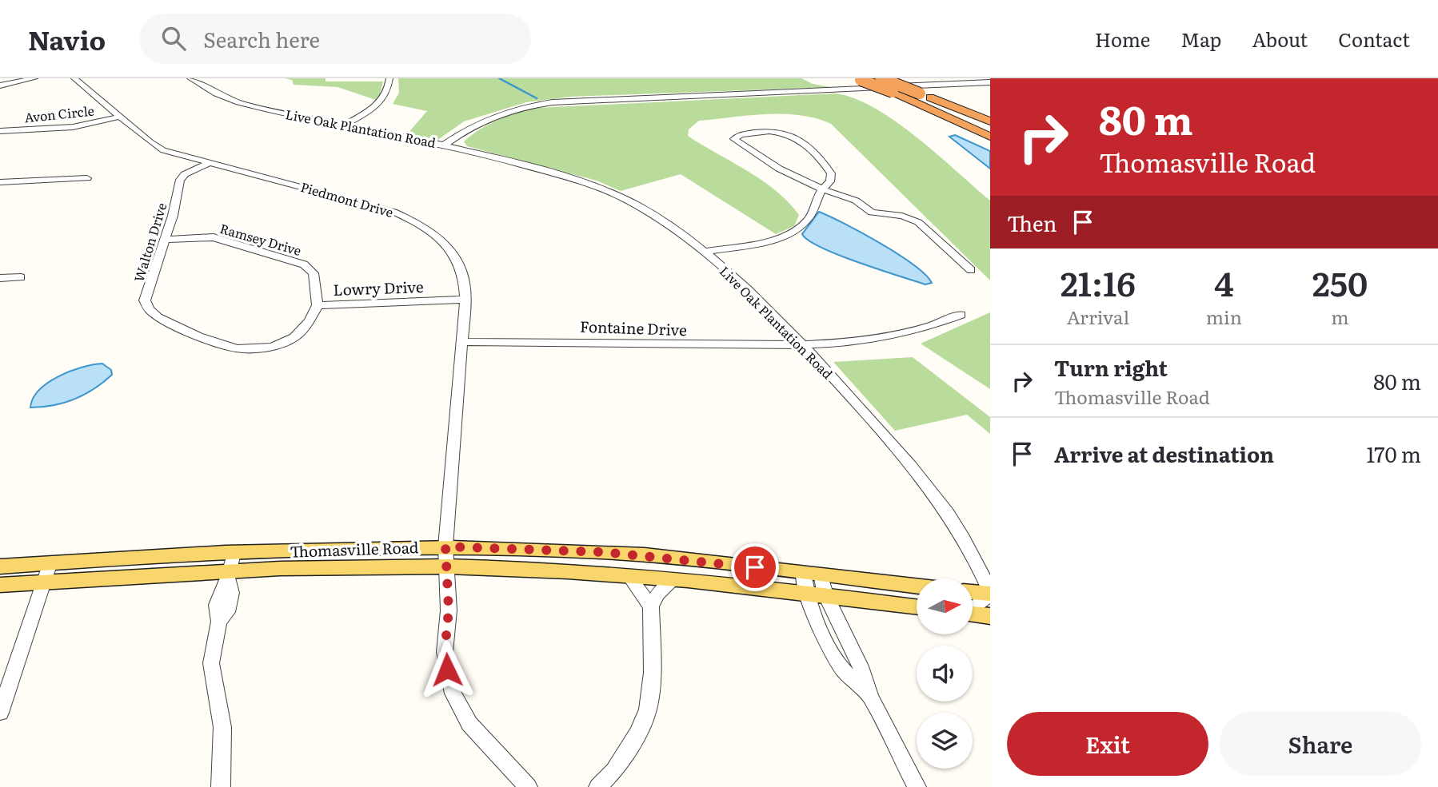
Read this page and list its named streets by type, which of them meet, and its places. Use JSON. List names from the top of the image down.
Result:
{
  "streets": {
    "main road": ["Thomasville Road"],
    "street": [
      "Avon Circle",
      "Live Oak Plantation Road",
      "Piedmont Drive",
      "Ramsey Drive",
      "Walton Drive",
      "Lowry Drive",
      "Fontaine Drive"
    ]
  },
  "crossings": [
    ["Avon Circle", "Piedmont Drive"],
    ["Live Oak Plantation Road", "Fontaine Drive"],
    ["Piedmont Drive", "Walton Drive"],
    ["Piedmont Drive", "Lowry Drive"],
    ["Piedmont Drive", "Fontaine Drive"],
    ["Piedmont Drive", "Thomasville Road"],
    ["Ramsey Drive", "Walton Drive"],
    ["Ramsey Drive", "Lowry Drive"],
    ["Walton Drive", "Lowry Drive"]
  ],
  "north": "right",
  "page": {
    "header": "Navio",
    "search": "Search here",
    "nav": [
      "Home",
      "Map",
      "About",
      "Contact"
    ],
    "turn": ["80 m", "Thomasville Road"],
    "then": "Then",
    "eta": [
      "21:16",
      "Arrival",
      "4",
      "min",
      "250",
      "m"
    ],
    "list": [
      {
        "name": "Turn right",
        "note": "Thomasville Road",
        "value": "80 m"
      },
      {
        "name": "Arrive at destination",
        "value": "170 m"
      }
    ],
    "buttons": ["Exit", "Share"]
  }
}
